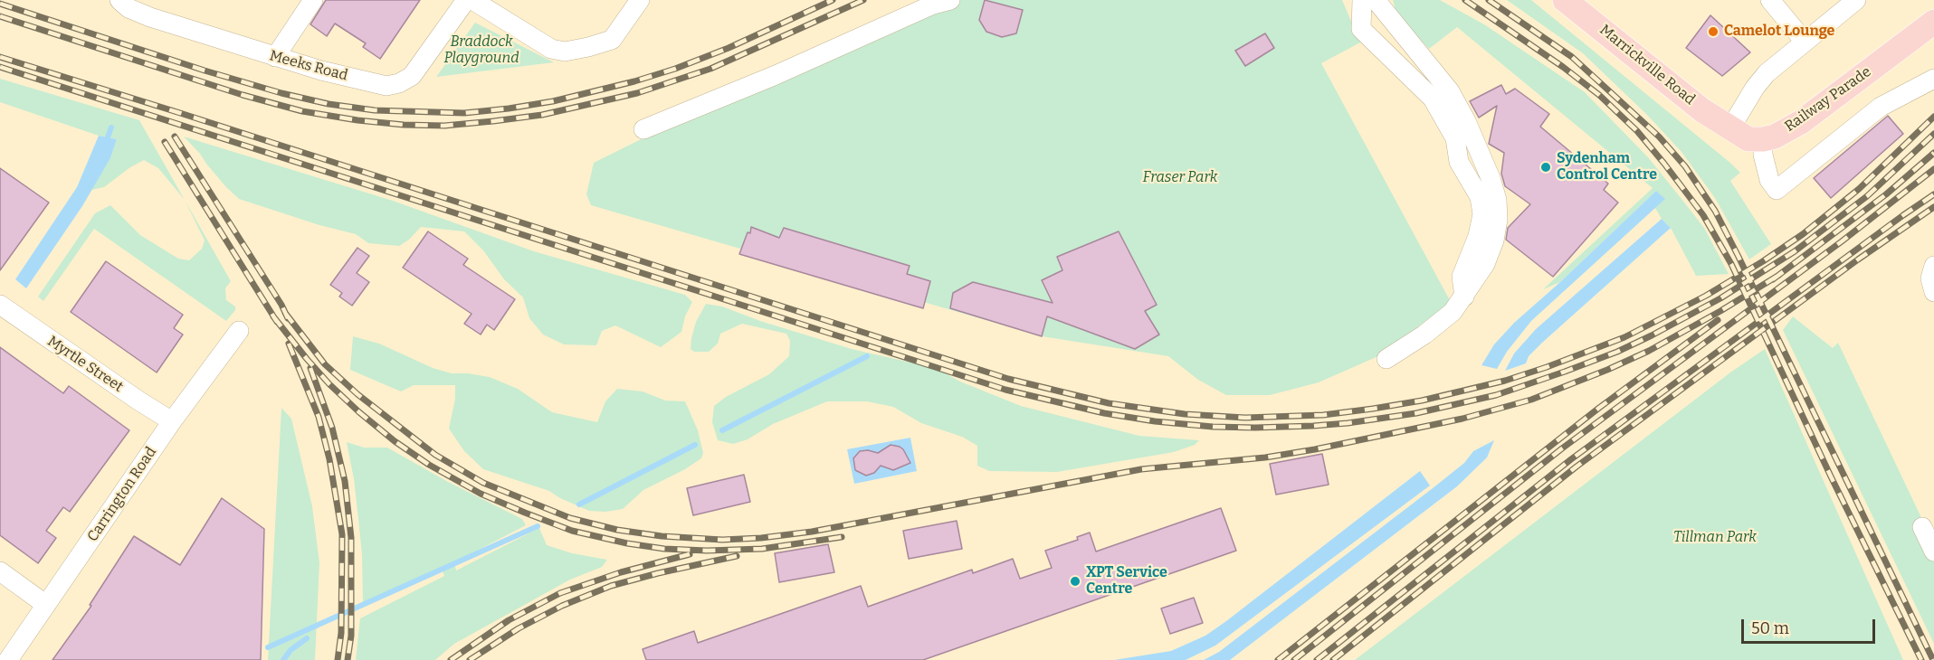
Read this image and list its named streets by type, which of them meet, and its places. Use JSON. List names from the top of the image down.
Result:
{
  "streets": {
    "main road": ["Marrickville Road", "Railway Parade"],
    "street": ["Meeks Road", "Myrtle Street", "Carrington Road"]
  },
  "crossings": [
    ["Myrtle Street", "Carrington Road"]
  ],
  "parks": ["Braddock Playground", "Fraser Park", "Tillman Park"],
  "places": ["Camelot Lounge", "Sydenham Control Centre", "XPT Service Centre"],
  "scale_bar": "50 m"
}
